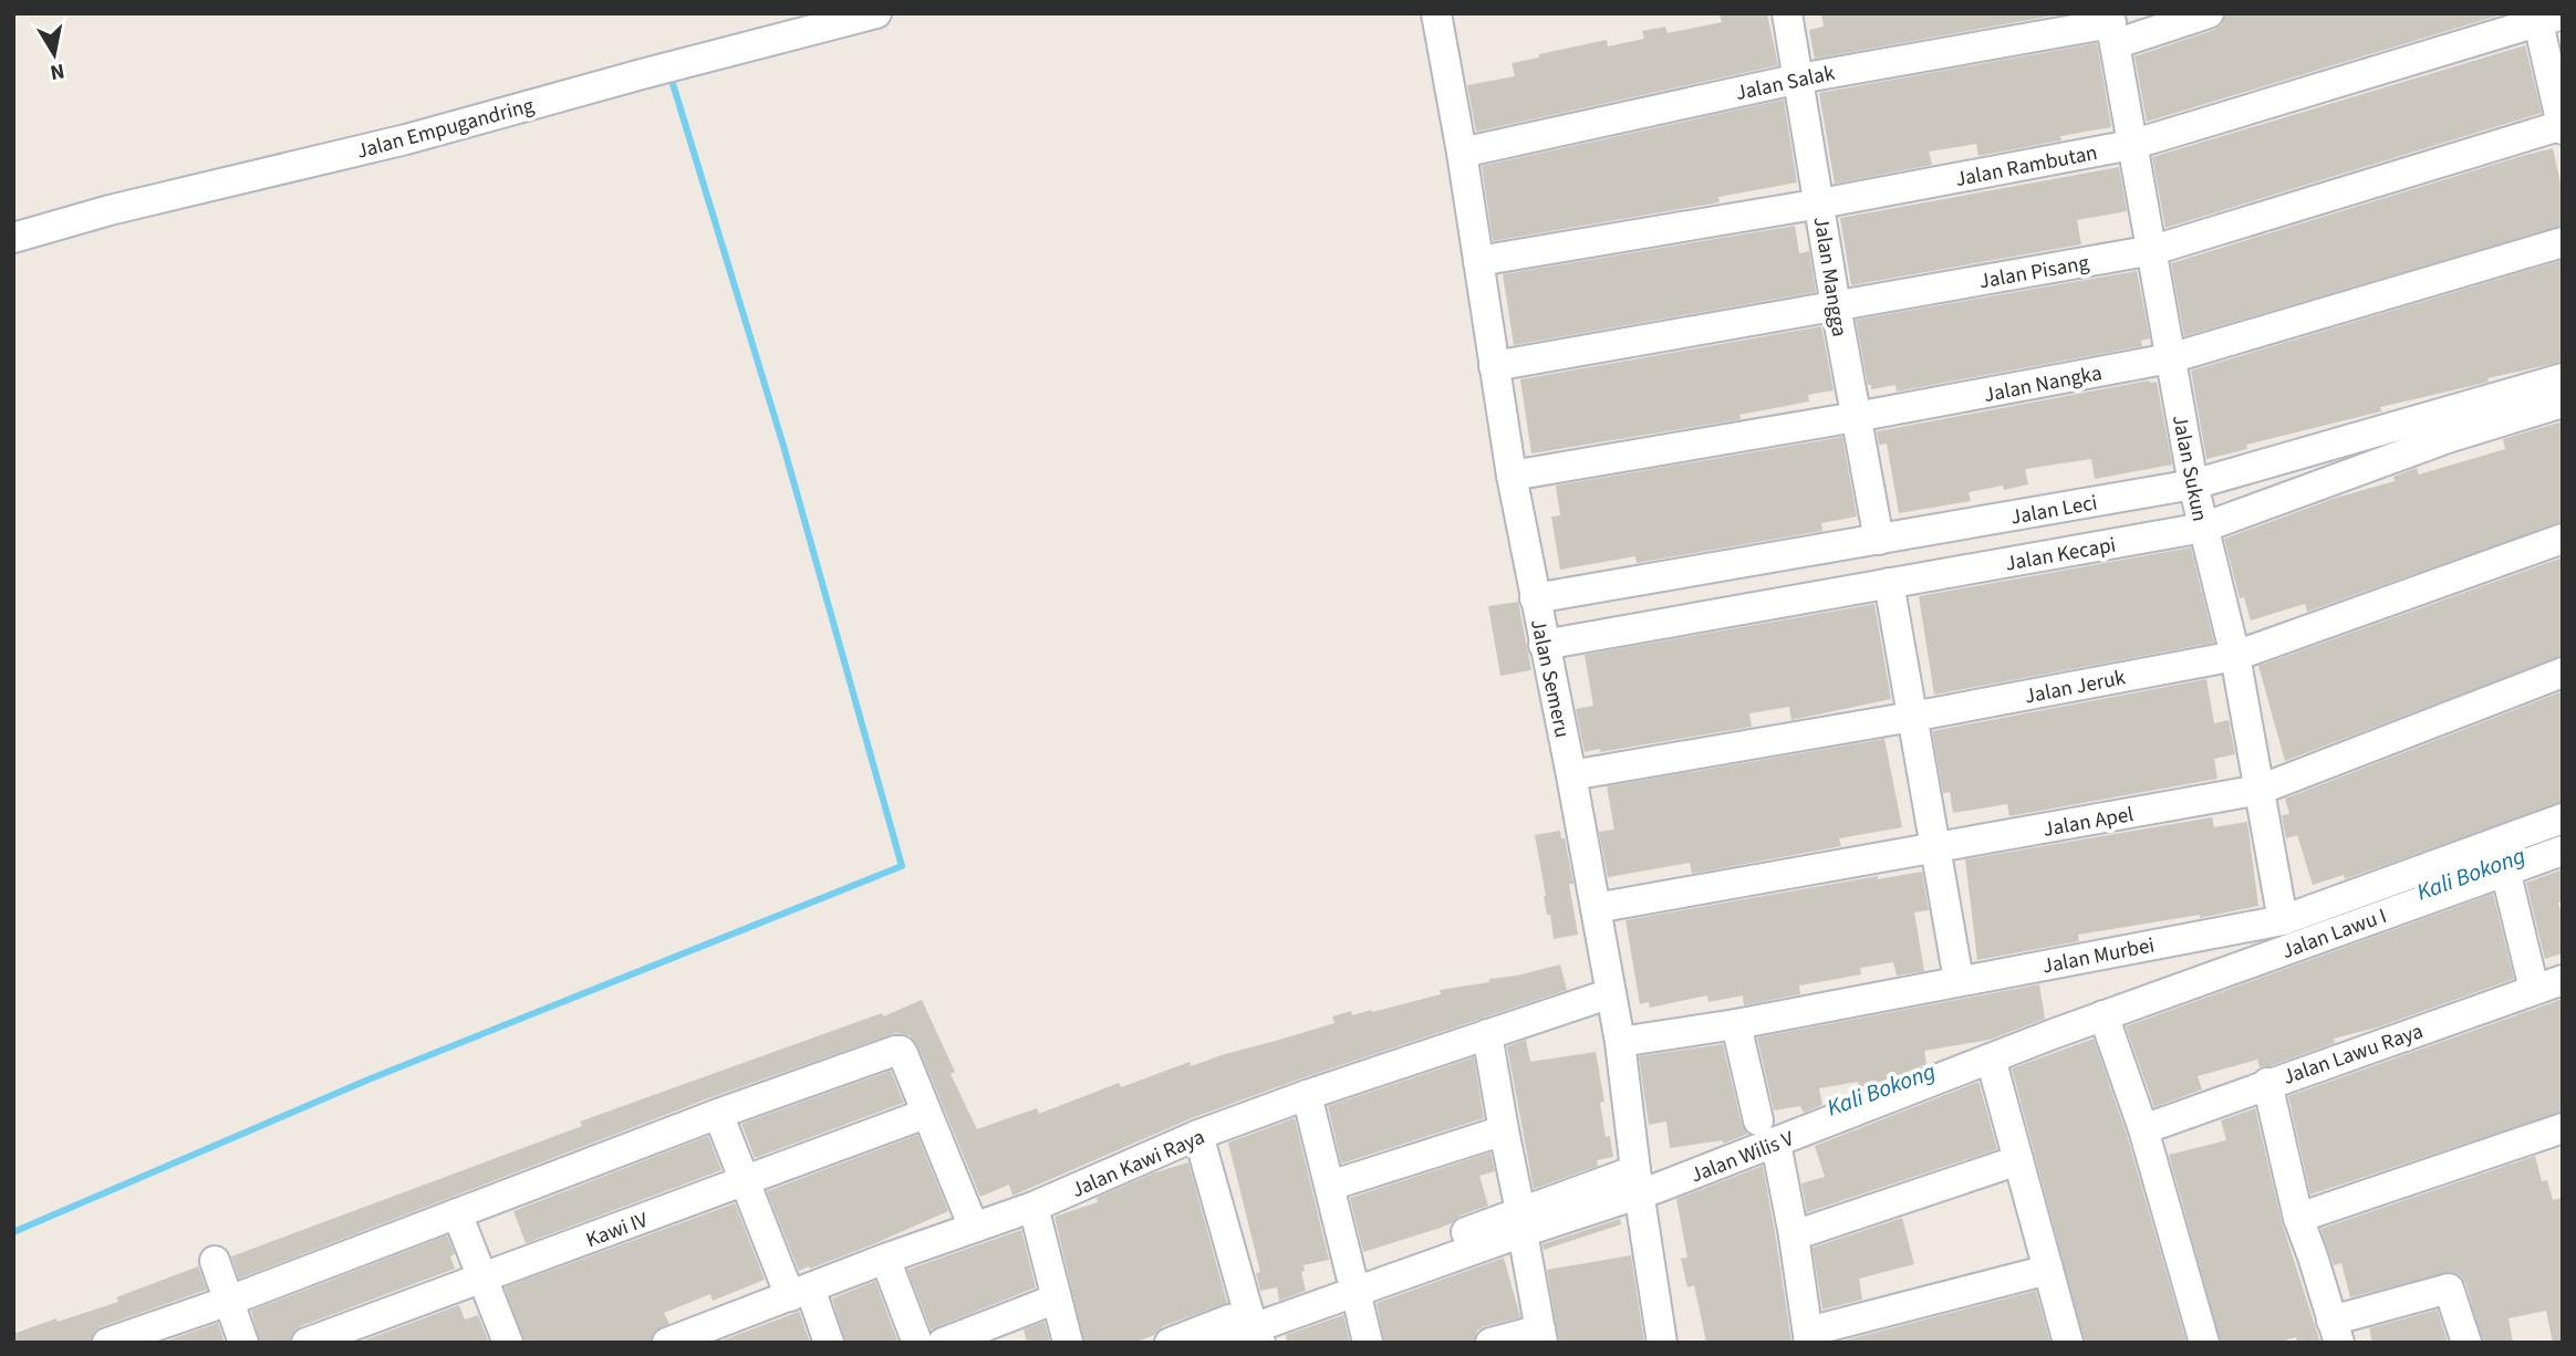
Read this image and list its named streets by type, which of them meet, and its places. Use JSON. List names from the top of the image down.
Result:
{
  "streets": {
    "street": [
      "Jalan Salak",
      "Jalan Empugandring",
      "Jalan Rambutan",
      "Jalan Pisang",
      "Jalan Mangga",
      "Jalan Nangka",
      "Jalan Sukun",
      "Jalan Leci",
      "Jalan Kecapi",
      "Jalan Semeru",
      "Jalan Jeruk",
      "Jalan Apel",
      "Jalan Lawu I",
      "Jalan Murbei",
      "Jalan Lawu Raya",
      "Jalan Wilis V",
      "Jalan Kawi Raya",
      "Kawi IV"
    ]
  },
  "crossings": [
    ["Jalan Salak", "Jalan Mangga"],
    ["Jalan Salak", "Jalan Sukun"],
    ["Jalan Salak", "Jalan Semeru"],
    ["Jalan Rambutan", "Jalan Mangga"],
    ["Jalan Rambutan", "Jalan Sukun"],
    ["Jalan Rambutan", "Jalan Semeru"],
    ["Jalan Pisang", "Jalan Mangga"],
    ["Jalan Pisang", "Jalan Sukun"],
    ["Jalan Pisang", "Jalan Semeru"],
    ["Jalan Mangga", "Jalan Nangka"],
    ["Jalan Mangga", "Jalan Leci"],
    ["Jalan Nangka", "Jalan Sukun"],
    ["Jalan Nangka", "Jalan Semeru"],
    ["Jalan Sukun", "Jalan Leci"],
    ["Jalan Sukun", "Jalan Kecapi"],
    ["Jalan Sukun", "Jalan Jeruk"],
    ["Jalan Sukun", "Jalan Apel"],
    ["Jalan Sukun", "Jalan Murbei"],
    ["Jalan Leci", "Jalan Semeru"],
    ["Jalan Kecapi", "Jalan Semeru"],
    ["Jalan Semeru", "Jalan Jeruk"],
    ["Jalan Semeru", "Jalan Apel"],
    ["Jalan Semeru", "Jalan Murbei"],
    ["Jalan Semeru", "Jalan Wilis V"],
    ["Jalan Semeru", "Jalan Kawi Raya"],
    ["Jalan Lawu I", "Jalan Murbei"],
    ["Jalan Lawu I", "Jalan Wilis V"]
  ],
  "water": ["Kali Bokong"],
  "north": "bottom"
}
